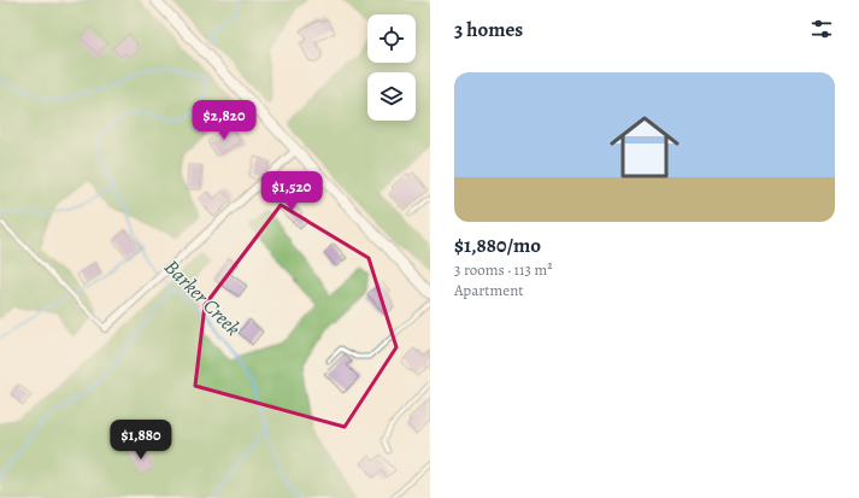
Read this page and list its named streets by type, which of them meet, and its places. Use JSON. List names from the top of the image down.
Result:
{
  "water": ["Barker Creek"],
  "page": {
    "heading": "3 homes",
    "list": [
      {
        "name": "$1,880/mo",
        "note": "3 rooms · 113 m² · Apartment"
      }
    ],
    "price": ["$2,820", "$1,520", "$1,880"]
  }
}
